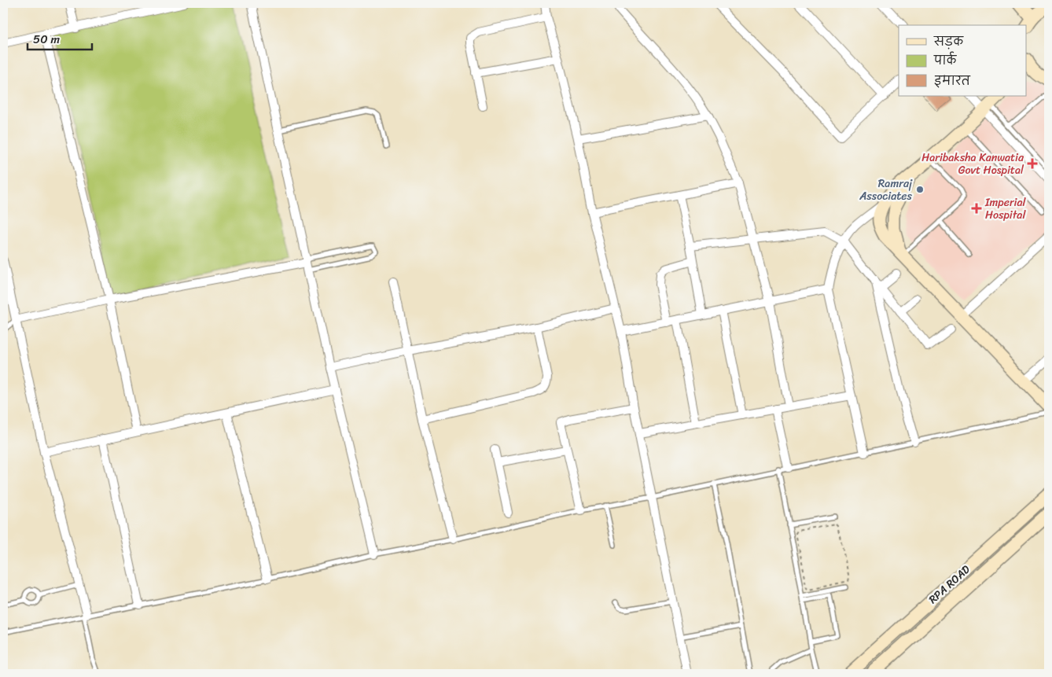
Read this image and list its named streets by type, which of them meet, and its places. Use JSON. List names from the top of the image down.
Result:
{
  "streets": {
    "street": ["RPA ROAD"]
  },
  "places": {
    "health": ["Haribaksha Kanwatia Govt Hospital", "Imperial Hospital"],
    "other": ["Ramraj Associates"]
  },
  "legend": ["सड़क", "पार्क", "इमारत"],
  "scale_bar": "50 m"
}
